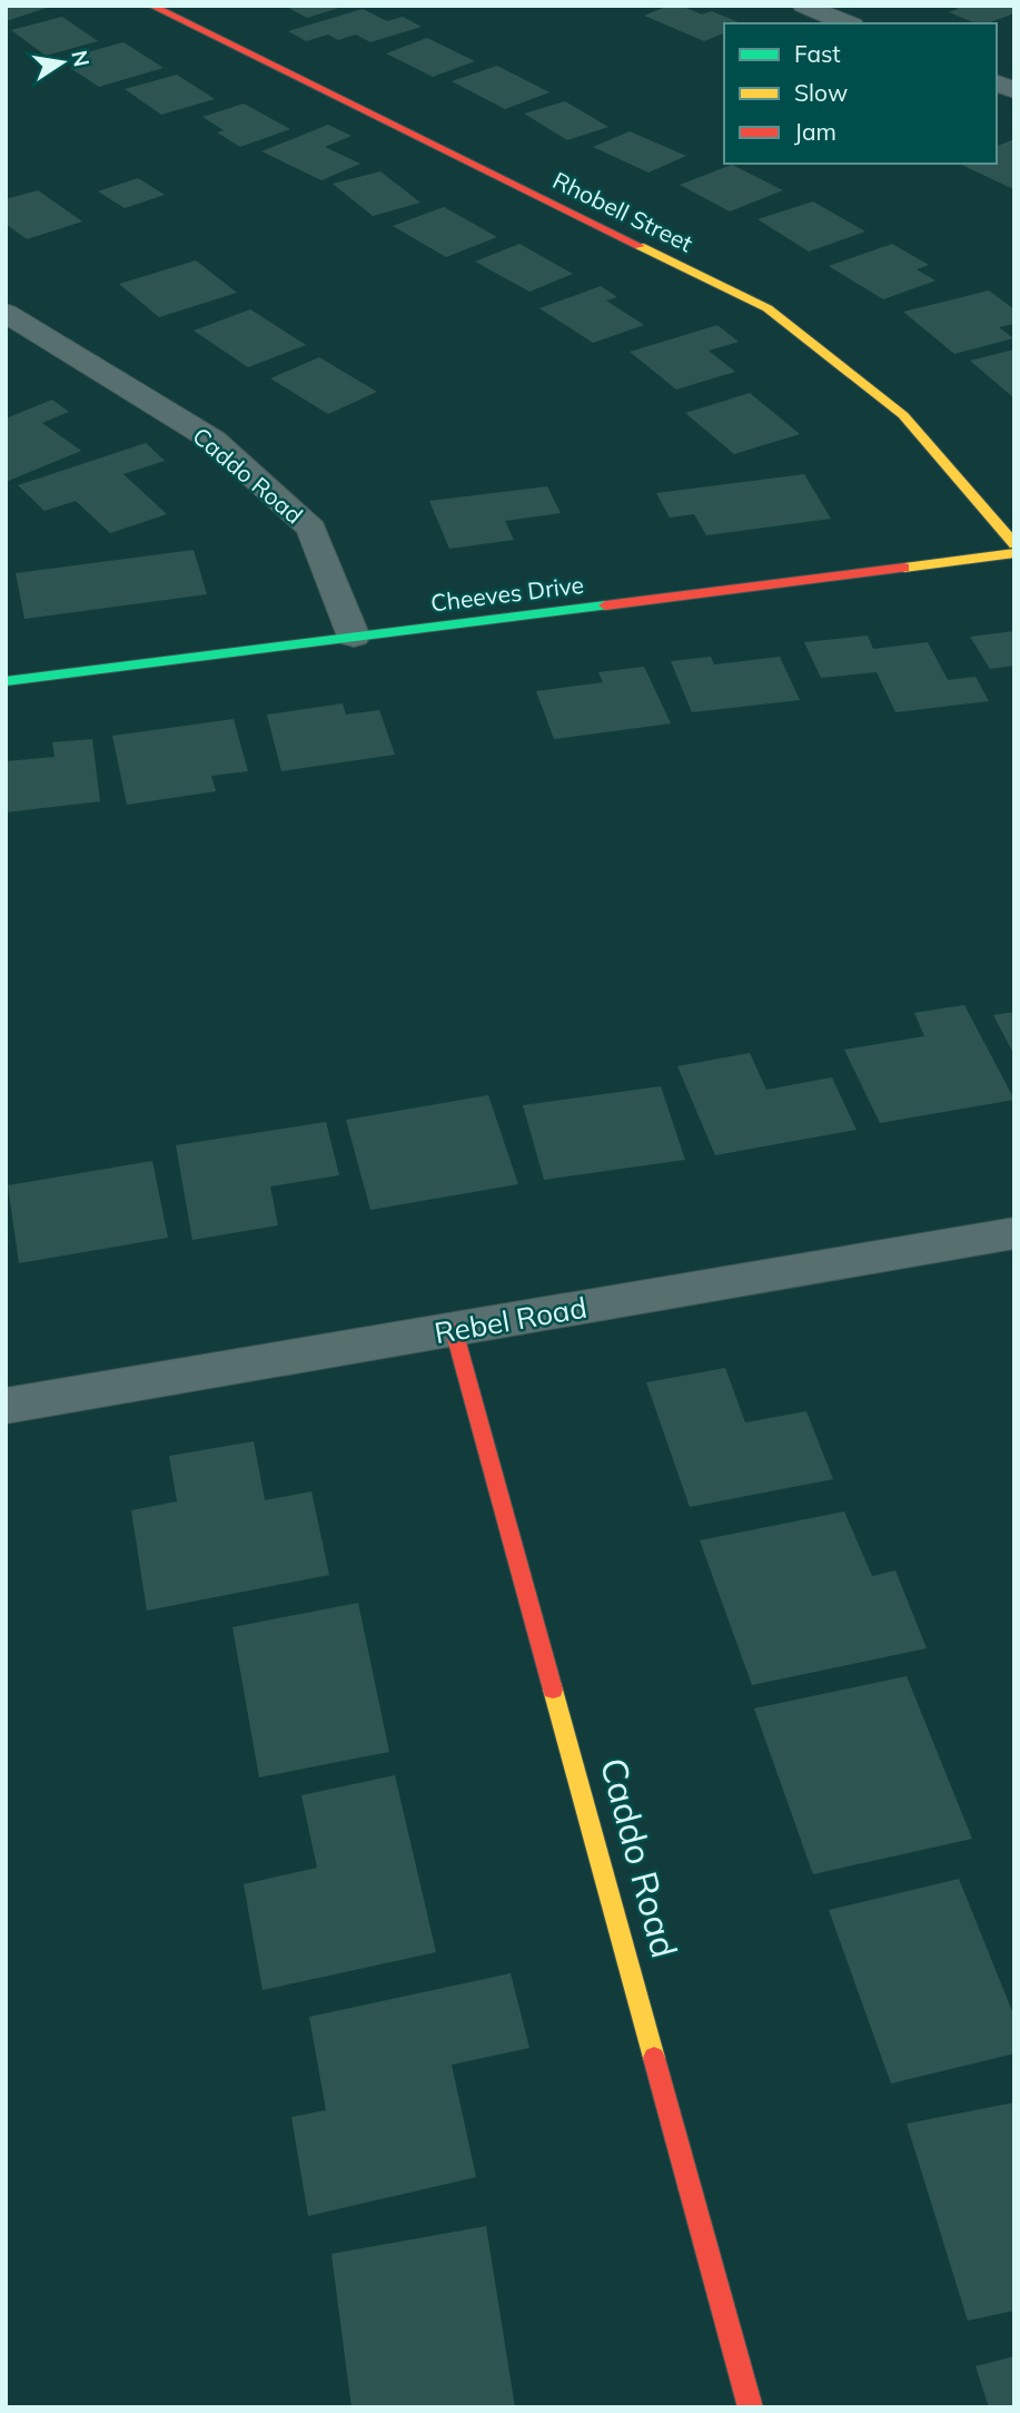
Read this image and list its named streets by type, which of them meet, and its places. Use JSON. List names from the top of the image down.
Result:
{
  "streets": {
    "street": [
      "Rhobell Street",
      "Caddo Road",
      "Cheeves Drive",
      "Rebel Road"
    ]
  },
  "crossings": [
    ["Caddo Road", "Cheeves Drive"],
    ["Caddo Road", "Rebel Road"]
  ],
  "legend": ["Fast", "Slow", "Jam"],
  "north": "right"
}
